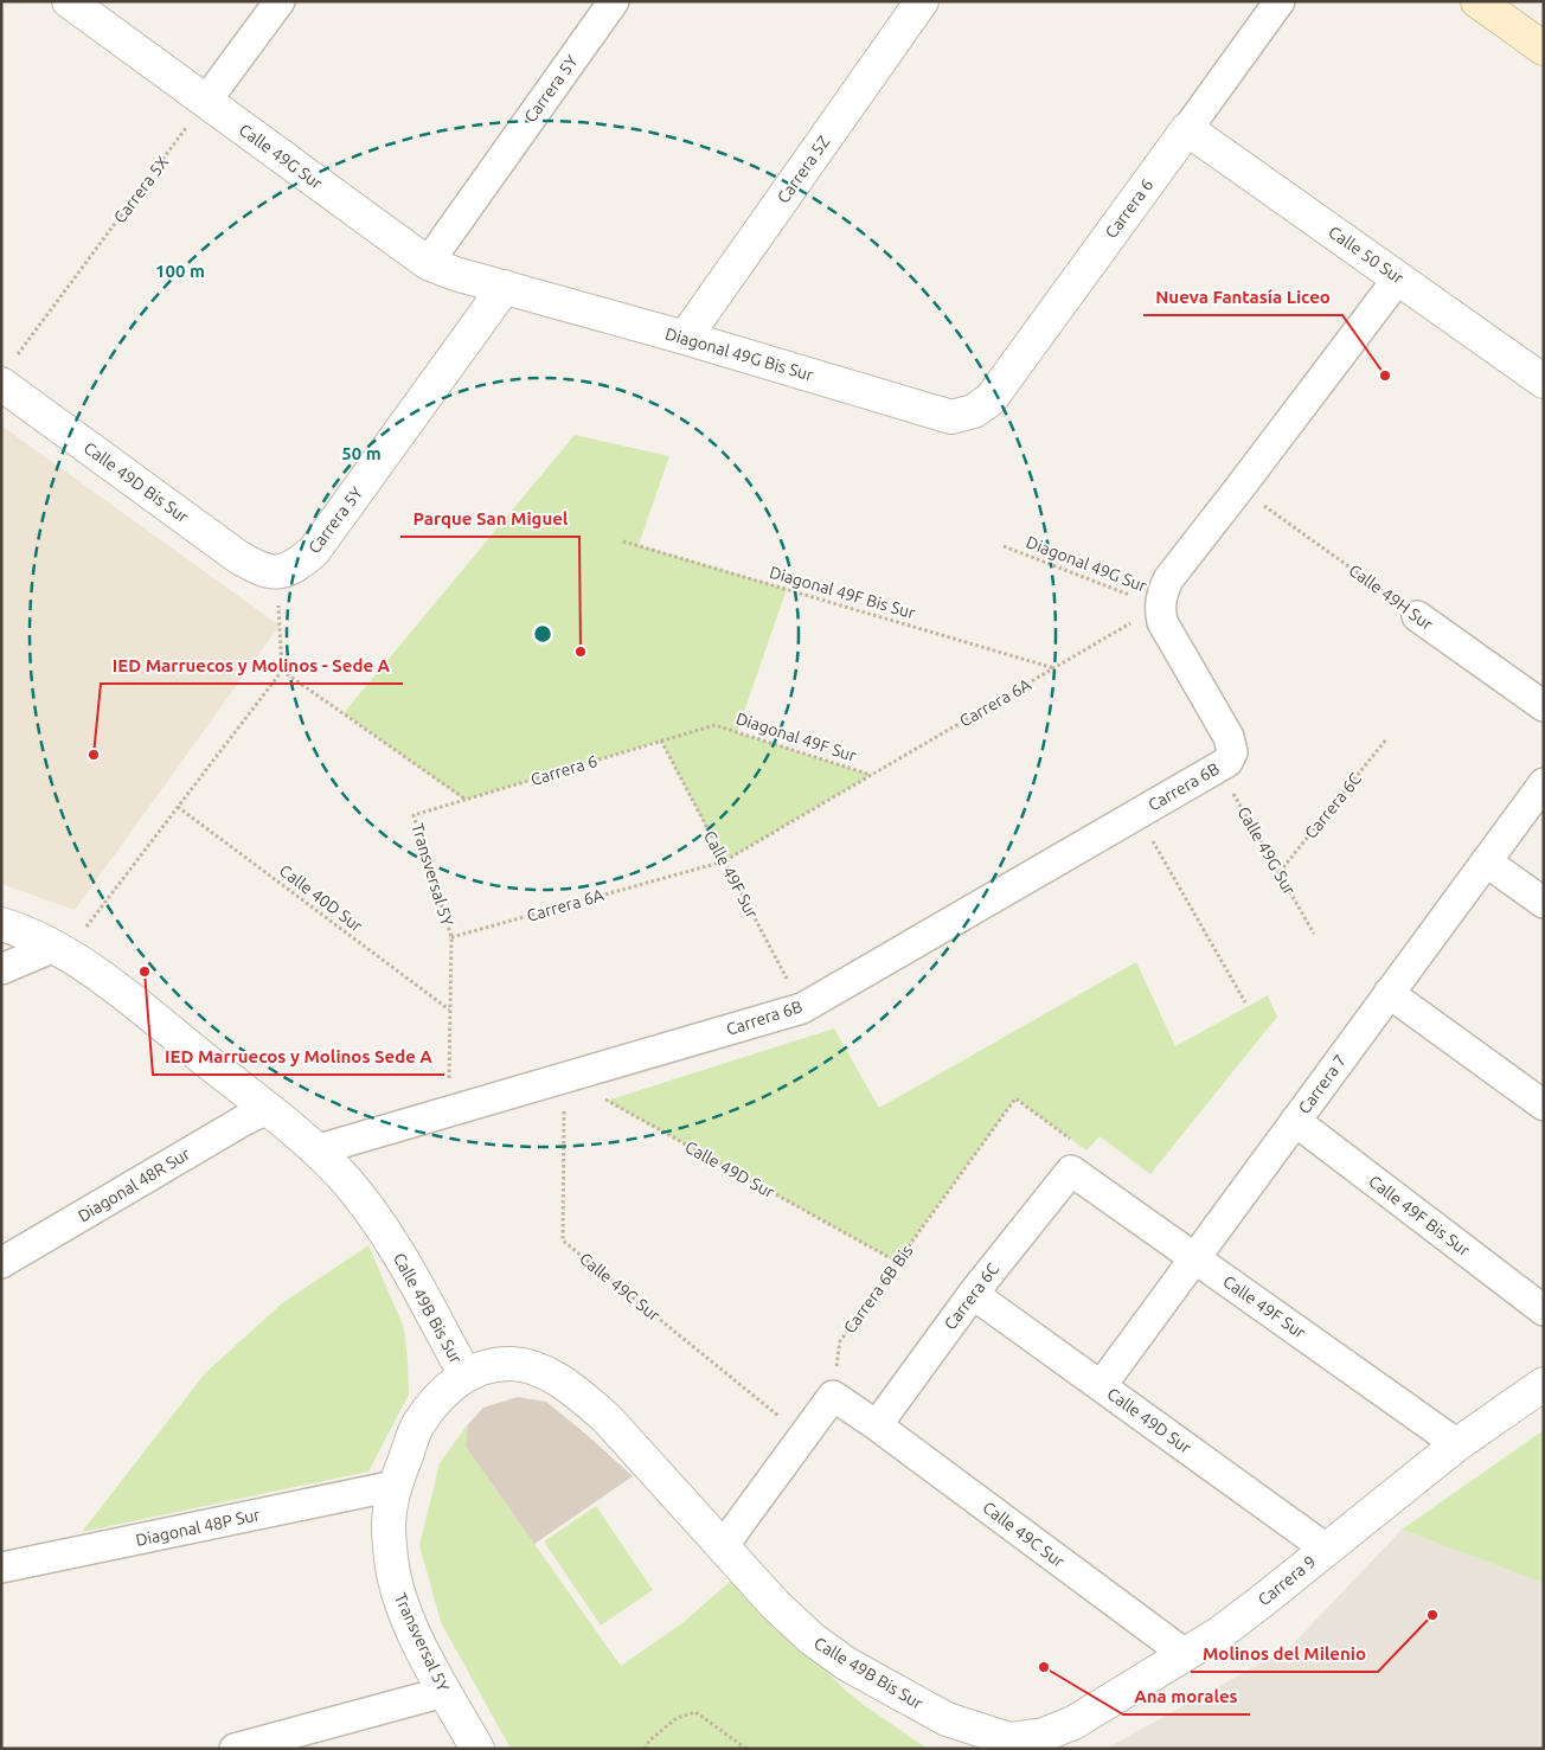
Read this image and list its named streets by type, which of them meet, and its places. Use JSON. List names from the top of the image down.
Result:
{
  "streets": {
    "street": [
      "Carrera 5Y",
      "Calle 49G Sur",
      "Carrera 5Z",
      "Carrera 6",
      "Calle 50 Sur",
      "Diagonal 49G Bis Sur",
      "Calle 49D Bis Sur",
      "Calle 49H Sur",
      "Carrera 6B",
      "Carrera 6C",
      "Transversal 5Y",
      "Calle 49F Sur",
      "Carrera 7",
      "Calle 49D Sur",
      "Diagonal 48R Sur",
      "Calle 49F Bis Sur",
      "Calle 49C Sur",
      "Calle 49B Bis Sur",
      "Diagonal 48P Sur",
      "Carrera 9"
    ],
    "path": [
      "Carrera 5X",
      "Diagonal 49G Sur",
      "Diagonal 49F Bis Sur",
      "Carrera 6A",
      "Diagonal 49F Sur",
      "Calle 40D Sur",
      "Carrera 6B Bis"
    ]
  },
  "crossings": [
    ["Carrera 5Y", "Calle 49G Sur"],
    ["Carrera 5Y", "Diagonal 49G Bis Sur"],
    ["Carrera 5Y", "Calle 49D Bis Sur"],
    ["Calle 49G Sur", "Carrera 5X"],
    ["Calle 49G Sur", "Diagonal 49G Bis Sur"],
    ["Calle 49G Sur", "Carrera 6B"],
    ["Calle 49G Sur", "Carrera 6C"],
    ["Carrera 5Z", "Diagonal 49G Bis Sur"],
    ["Carrera 5X", "Calle 49D Bis Sur"],
    ["Carrera 6", "Calle 50 Sur"],
    ["Carrera 6", "Diagonal 49G Bis Sur"],
    ["Carrera 6", "Diagonal 49F Sur"],
    ["Carrera 6", "Transversal 5Y"],
    ["Carrera 6", "Calle 49F Sur"],
    ["Diagonal 49G Sur", "Carrera 6A"],
    ["Diagonal 49F Bis Sur", "Carrera 6A"],
    ["Carrera 6A", "Diagonal 49F Sur"],
    ["Carrera 6A", "Transversal 5Y"],
    ["Carrera 6A", "Calle 49F Sur"],
    ["Carrera 6B", "Transversal 5Y"],
    ["Carrera 6B", "Calle 49F Sur"],
    ["Carrera 6B", "Calle 49D Sur"],
    ["Carrera 6B", "Calle 49C Sur"],
    ["Carrera 6B", "Calle 49B Bis Sur"],
    ["Carrera 6C", "Calle 49F Sur"],
    ["Carrera 6C", "Calle 49D Sur"],
    ["Carrera 6C", "Calle 49C Sur"],
    ["Carrera 6C", "Carrera 6B Bis"],
    ["Transversal 5Y", "Calle 40D Sur"],
    ["Transversal 5Y", "Calle 49B Bis Sur"],
    ["Transversal 5Y", "Diagonal 48P Sur"],
    ["Calle 49F Sur", "Carrera 7"],
    ["Calle 49F Sur", "Carrera 6B Bis"],
    ["Calle 49F Sur", "Carrera 9"],
    ["Carrera 7", "Calle 49D Sur"],
    ["Carrera 7", "Calle 49F Bis Sur"],
    ["Calle 49D Sur", "Calle 49C Sur"],
    ["Calle 49D Sur", "Carrera 6B Bis"],
    ["Calle 49D Sur", "Carrera 9"],
    ["Diagonal 48R Sur", "Calle 49B Bis Sur"],
    ["Calle 49C Sur", "Carrera 6B Bis"],
    ["Calle 49C Sur", "Carrera 9"],
    ["Calle 49B Bis Sur", "Carrera 9"]
  ],
  "places": [
    "Nueva Fantasía Liceo",
    "Parque San Miguel",
    "IED Marruecos y Molinos - Sede A",
    "IED Marruecos y Molinos Sede A",
    "Molinos del Milenio",
    "Ana morales"
  ],
  "rings": ["100 m", "50 m"]
}
